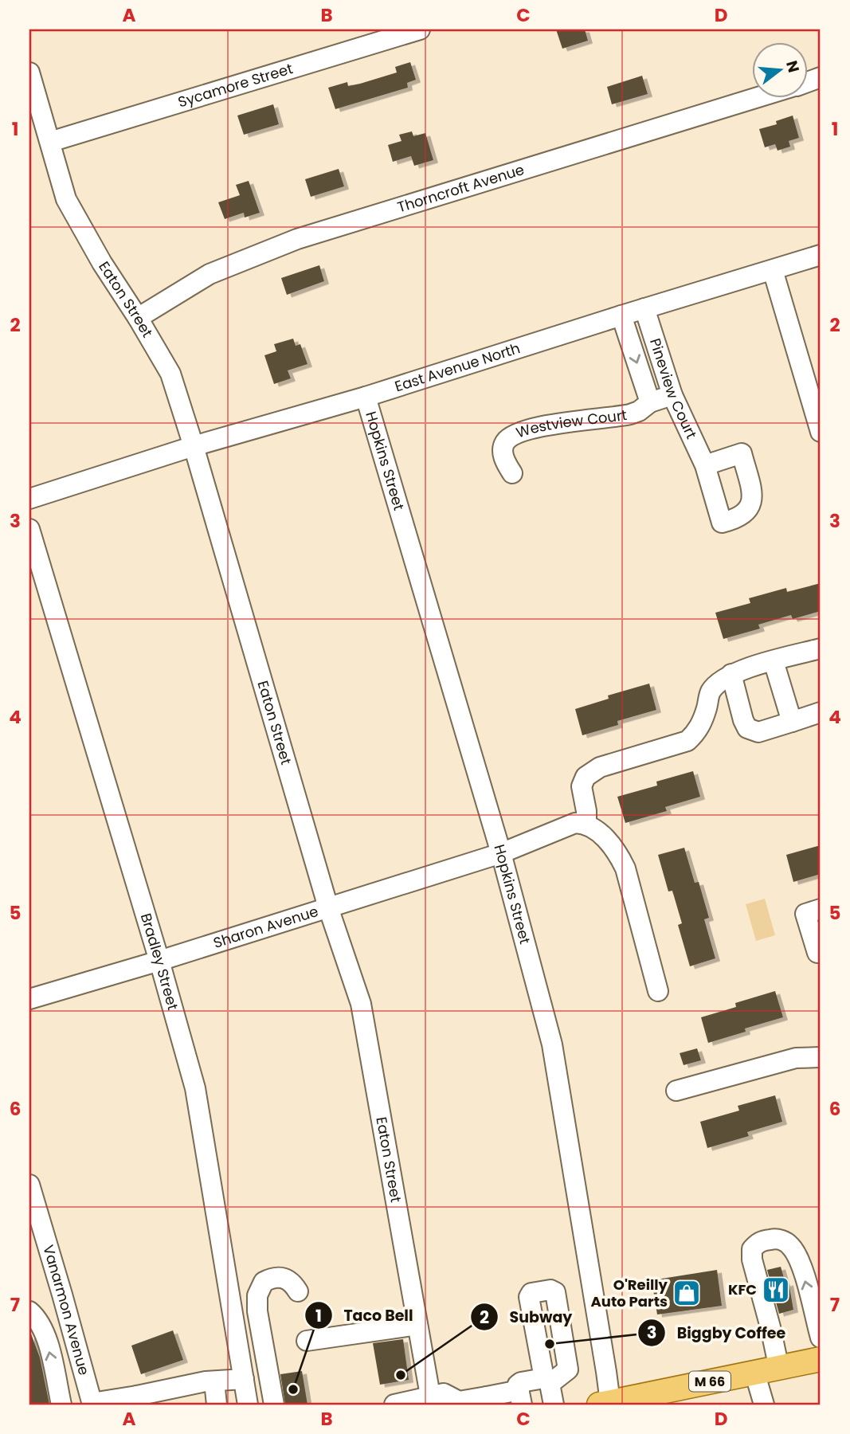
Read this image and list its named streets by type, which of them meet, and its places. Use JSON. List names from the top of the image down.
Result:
{
  "streets": {
    "main road": ["M 66"],
    "street": [
      "Sycamore Street",
      "Thorncroft Avenue",
      "Eaton Street",
      "East Avenue North",
      "Pineview Court",
      "Westview Court",
      "Hopkins Street",
      "Sharon Avenue",
      "Bradley Street",
      "Vanarmon Avenue"
    ]
  },
  "crossings": [
    ["Sycamore Street", "Eaton Street"],
    ["Thorncroft Avenue", "Eaton Street"],
    ["Eaton Street", "East Avenue North"],
    ["Eaton Street", "Sharon Avenue"],
    ["East Avenue North", "Pineview Court"],
    ["East Avenue North", "Hopkins Street"],
    ["Pineview Court", "Westview Court"],
    ["Hopkins Street", "Sharon Avenue"],
    ["Hopkins Street", "M 66"],
    ["Sharon Avenue", "Bradley Street"]
  ],
  "places": {
    "restaurant": ["KFC"],
    "shop": ["O'Reilly Auto Parts"],
    "other": ["Biggby Coffee", "Subway", "Taco Bell"]
  },
  "north": "right",
  "grid": {
    "columns": [
      "A",
      "B",
      "C",
      "D"
    ],
    "rows": [
      "1",
      "2",
      "3",
      "4",
      "5",
      "6",
      "7"
    ]
  }
}
